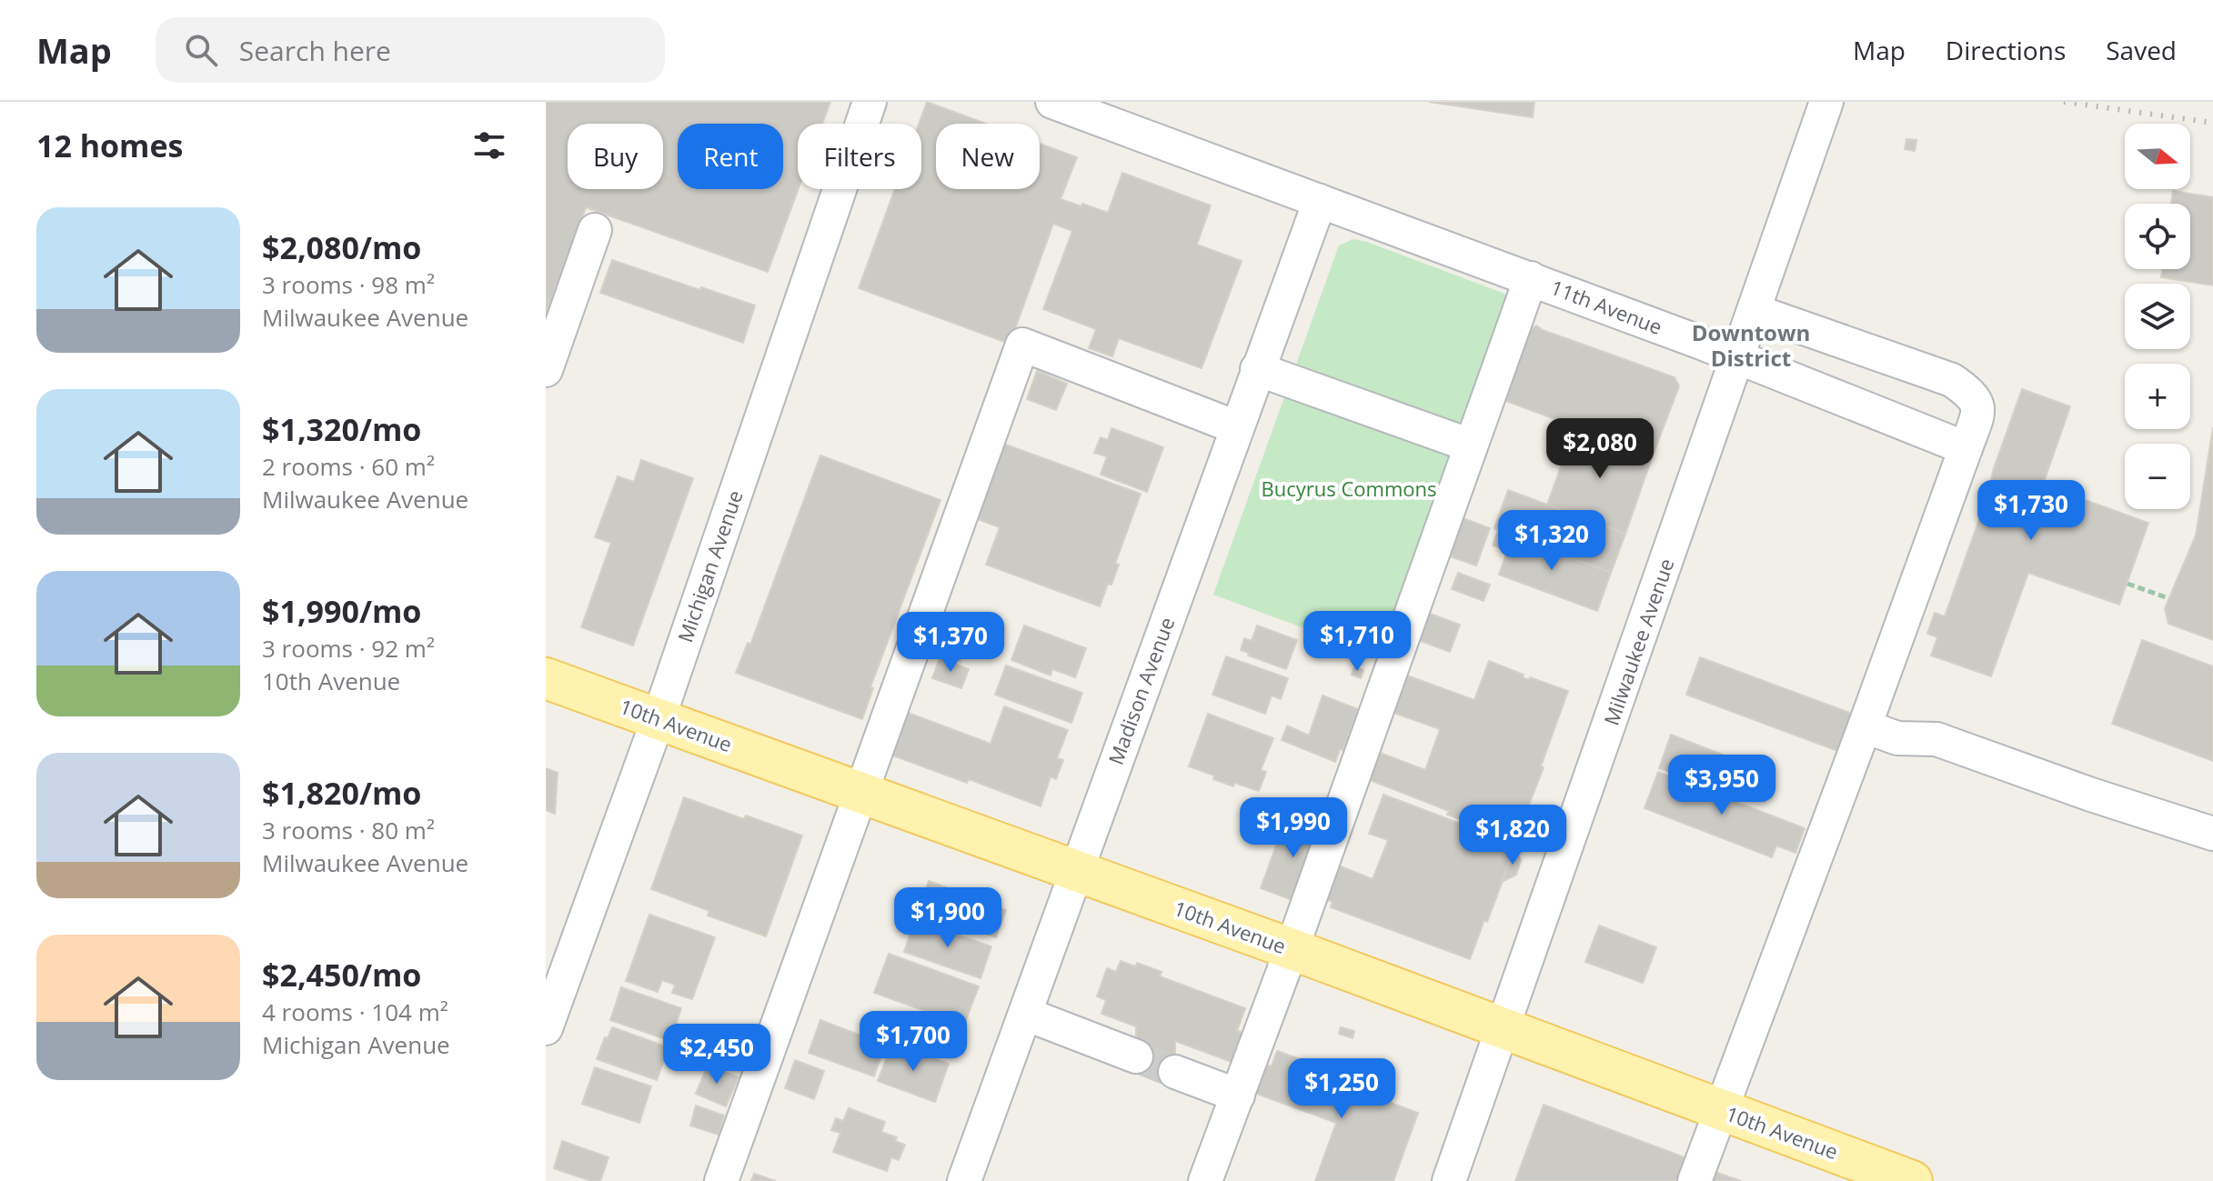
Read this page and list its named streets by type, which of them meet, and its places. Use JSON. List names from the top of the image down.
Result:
{
  "streets": {
    "main road": ["10th Avenue"],
    "street": [
      "11th Avenue",
      "Michigan Avenue",
      "Milwaukee Avenue",
      "Madison Avenue"
    ]
  },
  "crossings": [
    ["11th Avenue", "Milwaukee Avenue"],
    ["11th Avenue", "Madison Avenue"],
    ["Michigan Avenue", "10th Avenue"],
    ["Milwaukee Avenue", "10th Avenue"],
    ["Madison Avenue", "10th Avenue"]
  ],
  "districts": ["Downtown District"],
  "parks": ["Bucyrus Commons"],
  "north": "right",
  "page": {
    "header": "Map",
    "search": "Search here",
    "nav": ["Map", "Directions", "Saved"],
    "heading": "12 homes",
    "map_buttons": ["+", "−"],
    "chip": [
      "Buy",
      "Rent",
      "Filters",
      "New"
    ],
    "list": [
      {
        "name": "$2,080/mo",
        "note": "3 rooms · 98 m² · Milwaukee Avenue"
      },
      {
        "name": "$1,320/mo",
        "note": "2 rooms · 60 m² · Milwaukee Avenue"
      },
      {
        "name": "$1,990/mo",
        "note": "3 rooms · 92 m² · 10th Avenue"
      },
      {
        "name": "$1,820/mo",
        "note": "3 rooms · 80 m² · Milwaukee Avenue"
      },
      {
        "name": "$2,450/mo",
        "note": "4 rooms · 104 m² · Michigan Avenue"
      }
    ],
    "price": [
      "$2,080",
      "$1,730",
      "$1,320",
      "$1,710",
      "$1,370",
      "$3,950",
      "$1,990",
      "$1,820",
      "$1,900",
      "$1,700",
      "$2,450",
      "$1,250"
    ]
  }
}
